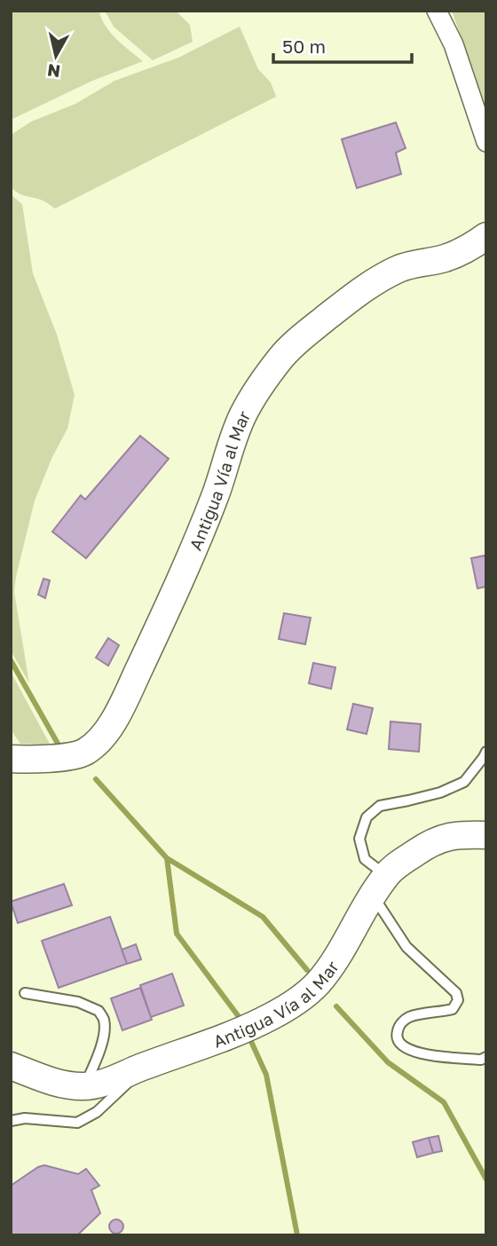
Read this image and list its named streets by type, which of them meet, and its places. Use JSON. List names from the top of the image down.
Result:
{
  "streets": {
    "main road": ["Antigua Vía al Mar"]
  },
  "scale_bar": "50 m",
  "north": "bottom"
}
